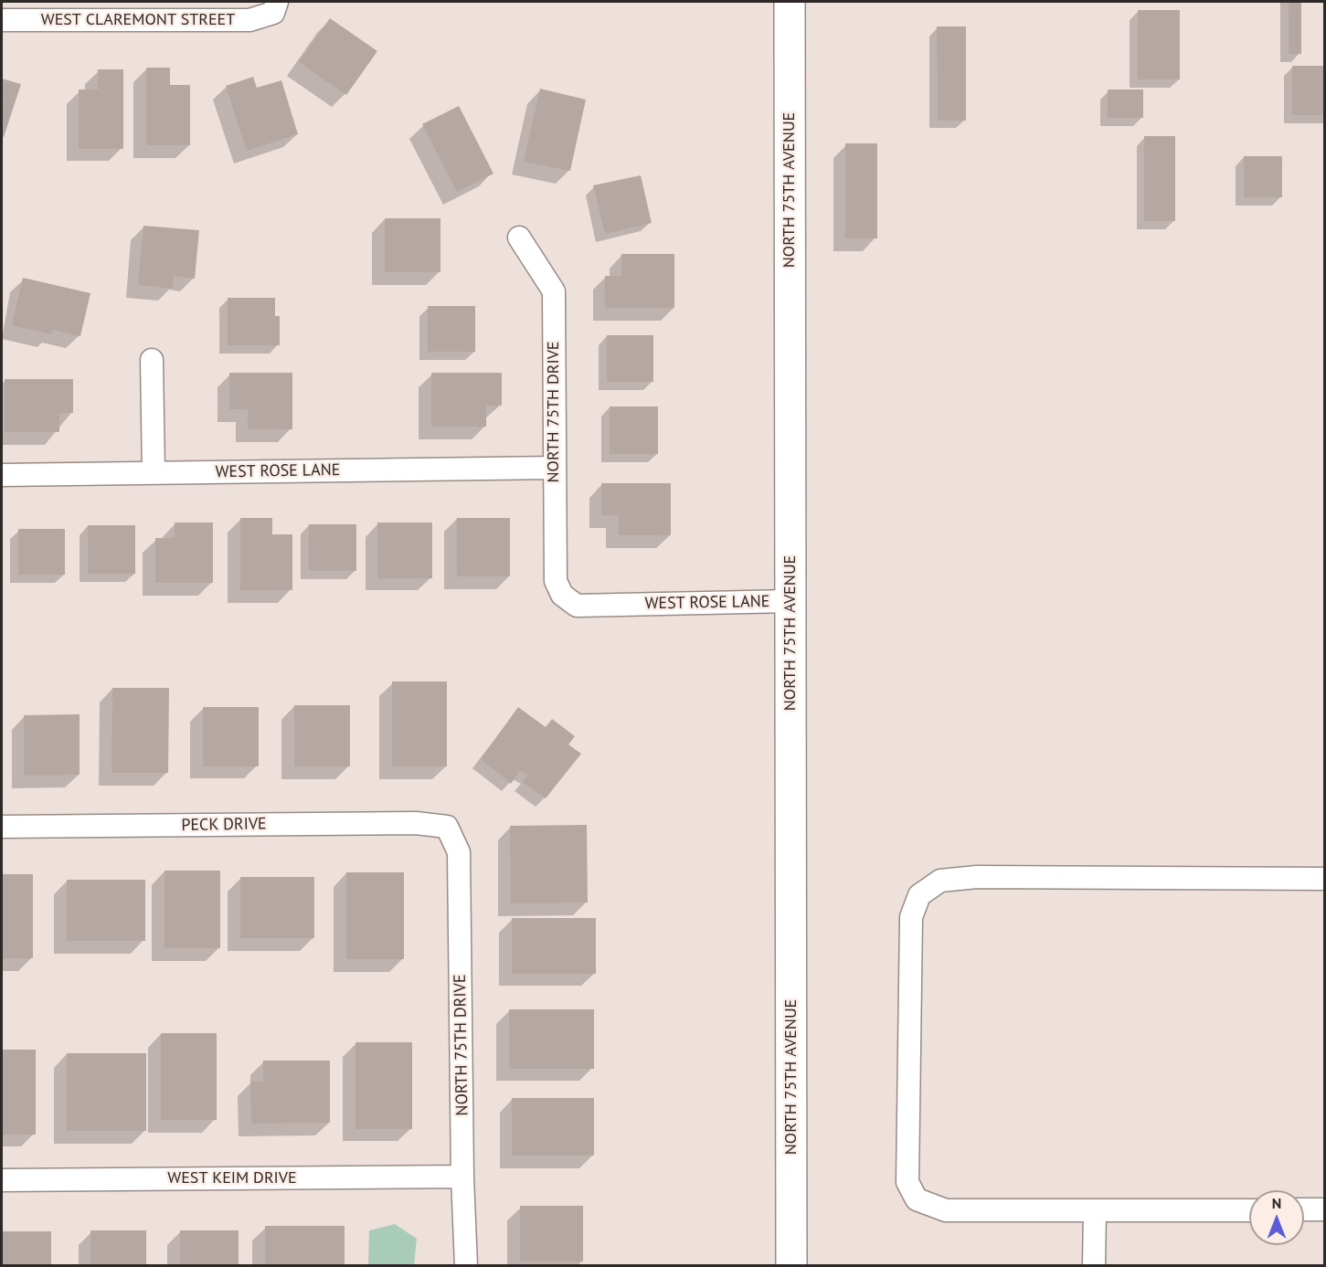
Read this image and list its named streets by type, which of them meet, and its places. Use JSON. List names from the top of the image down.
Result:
{
  "streets": {
    "main road": ["NORTH 75TH AVENUE"],
    "street": [
      "WEST CLAREMONT STREET",
      "NORTH 75TH DRIVE",
      "WEST ROSE LANE",
      "PECK DRIVE",
      "WEST KEIM DRIVE"
    ]
  },
  "crossings": [
    ["NORTH 75TH AVENUE", "WEST ROSE LANE"],
    ["NORTH 75TH DRIVE", "WEST ROSE LANE"],
    ["NORTH 75TH DRIVE", "PECK DRIVE"],
    ["NORTH 75TH DRIVE", "WEST KEIM DRIVE"]
  ],
  "north": "top"
}
